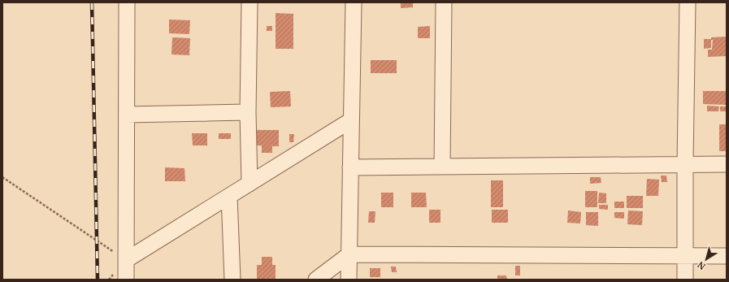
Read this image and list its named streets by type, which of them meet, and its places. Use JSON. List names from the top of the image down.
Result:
{
  "north": "bottom left"
}
